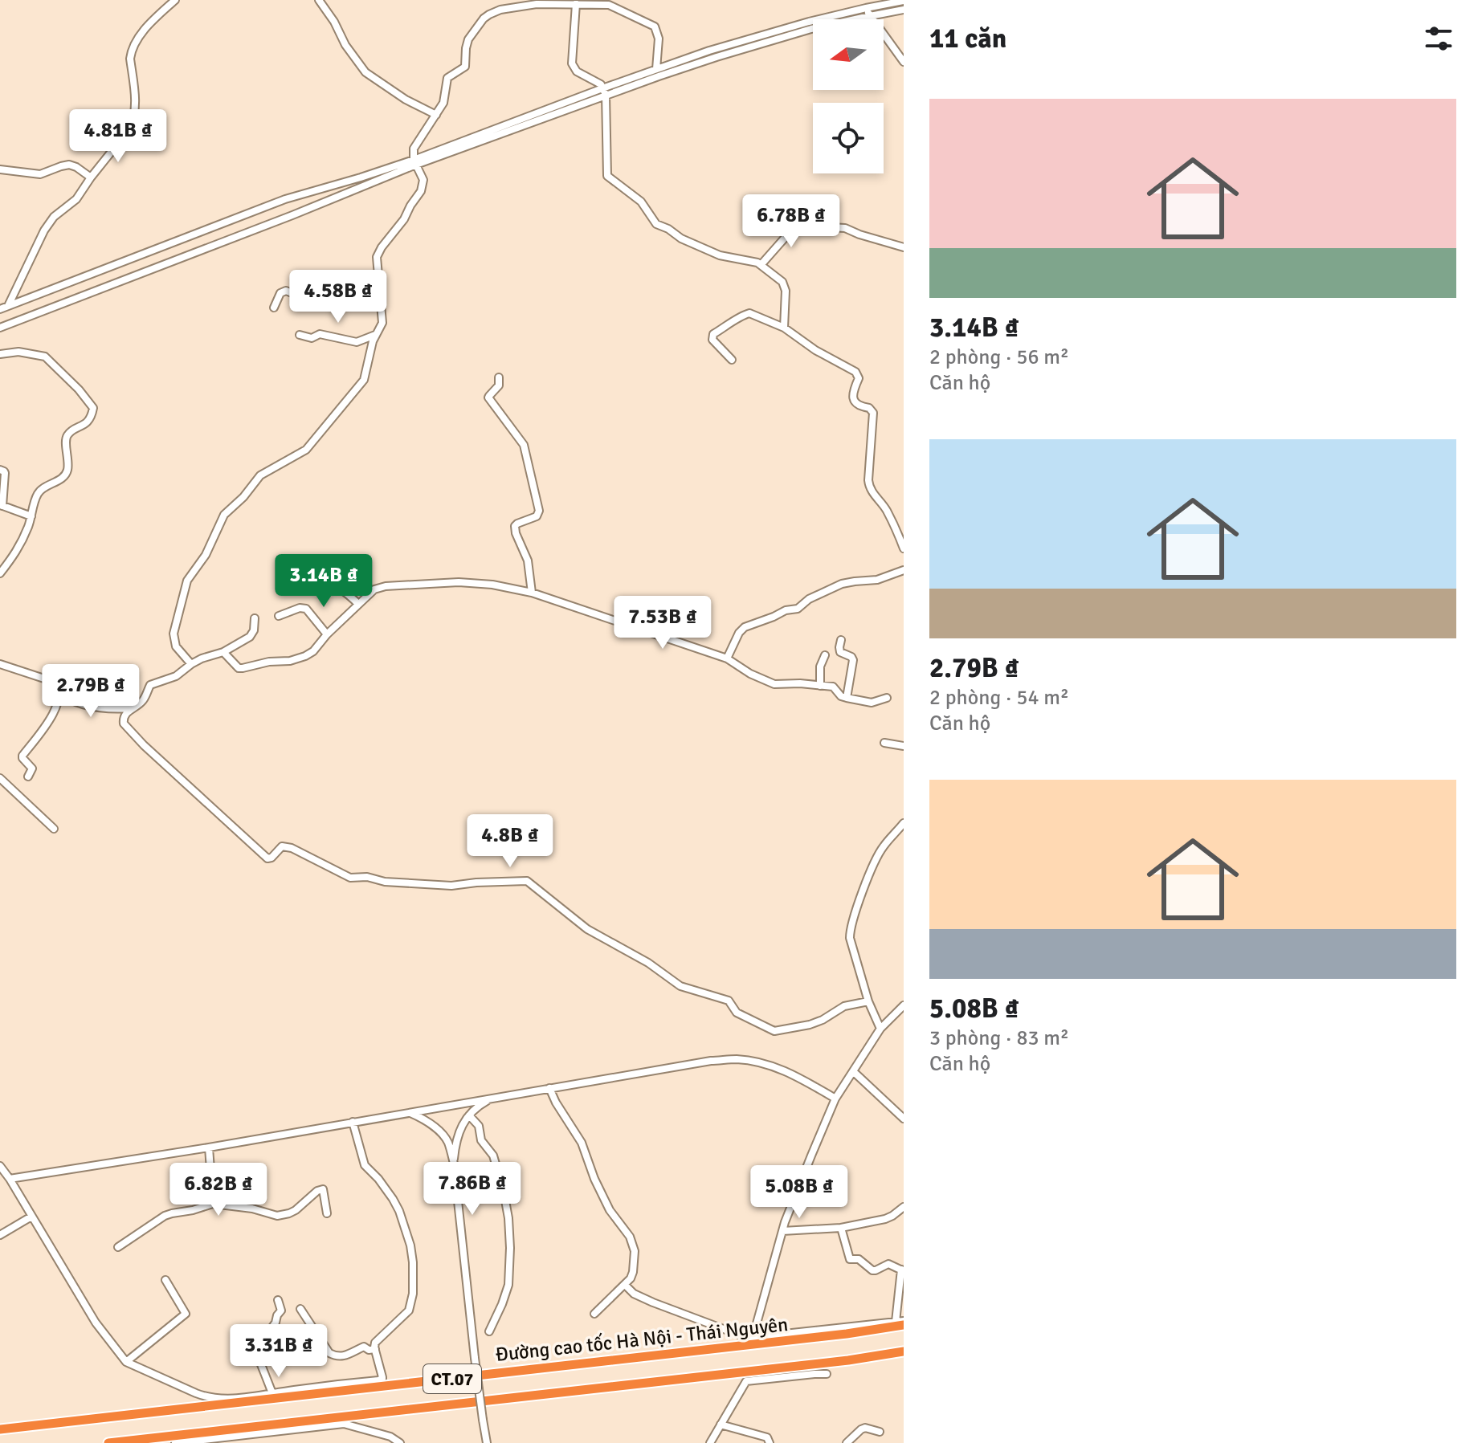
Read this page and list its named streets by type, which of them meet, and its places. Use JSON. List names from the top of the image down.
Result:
{
  "streets": {
    "highway": ["Đường cao tốc Hà Nội - Thái Nguyên", "CT.07"]
  },
  "north": "left",
  "page": {
    "heading": "11 căn",
    "list": [
      {
        "name": "3.14B ₫",
        "note": "2 phòng · 56 m² · Căn hộ"
      },
      {
        "name": "2.79B ₫",
        "note": "2 phòng · 54 m² · Căn hộ"
      },
      {
        "name": "5.08B ₫",
        "note": "3 phòng · 83 m² · Căn hộ"
      }
    ],
    "price": [
      "4.81B ₫",
      "6.78B ₫",
      "4.58B ₫",
      "3.14B ₫",
      "7.53B ₫",
      "2.79B ₫",
      "4.8B ₫",
      "7.86B ₫",
      "6.82B ₫",
      "5.08B ₫",
      "3.31B ₫"
    ]
  }
}
